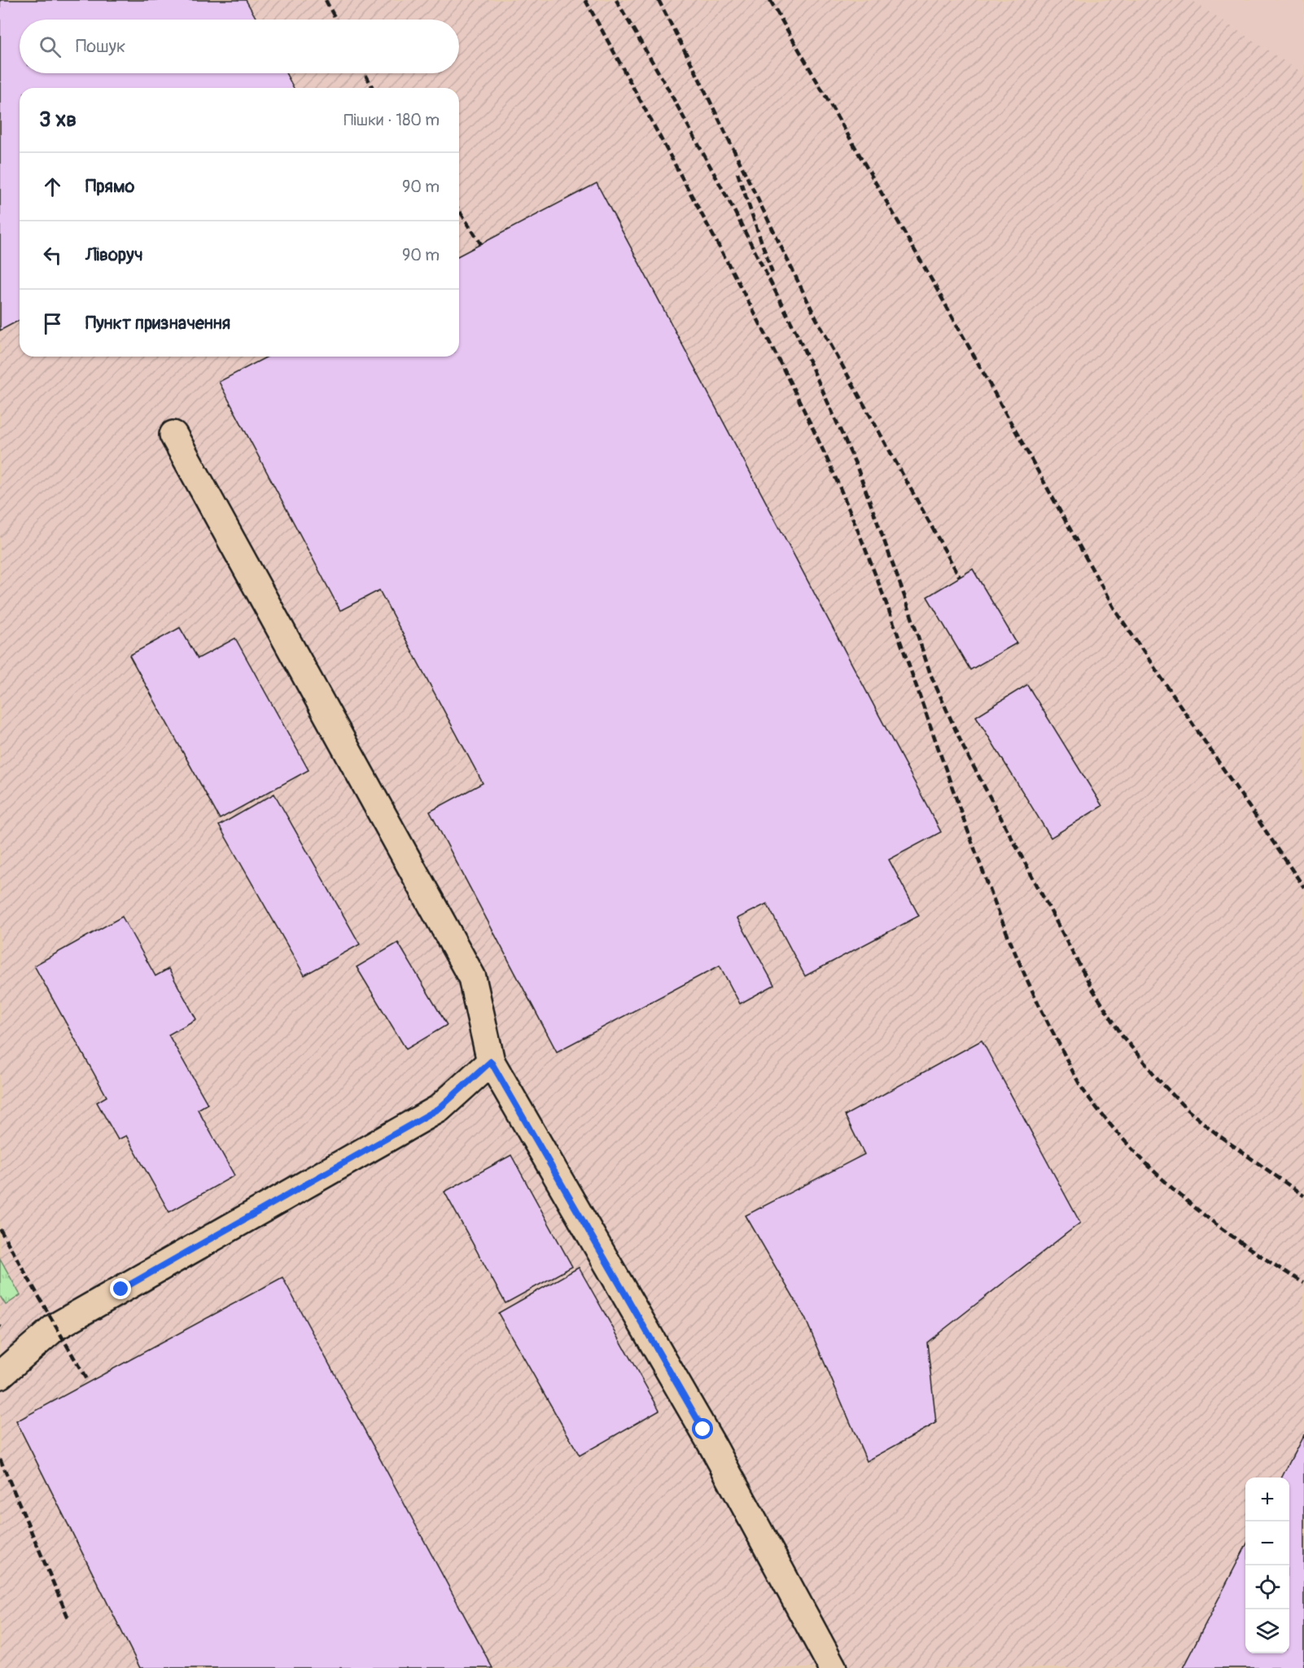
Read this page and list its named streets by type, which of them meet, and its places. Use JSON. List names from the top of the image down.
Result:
{
  "page": {
    "search": "Пошук",
    "heading": ["3 хв", "Пішки · 180 m"],
    "list": [
      ["Прямо", "90 m"],
      ["Ліворуч", "90 m"],
      "Пункт призначення"
    ],
    "map_buttons": ["+", "−"]
  }
}
